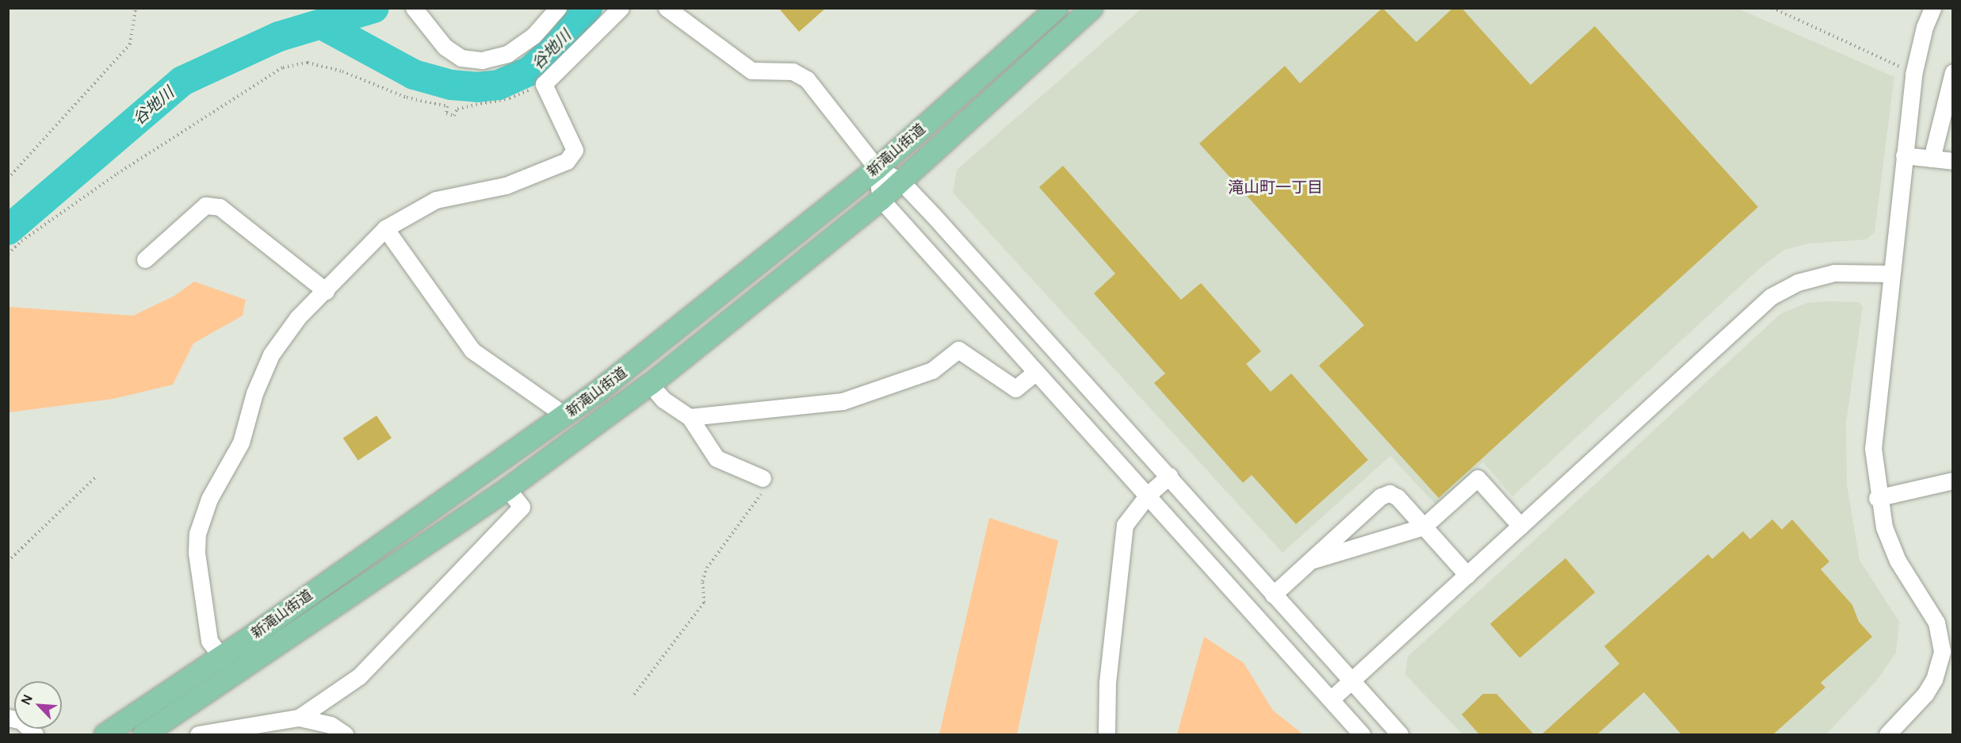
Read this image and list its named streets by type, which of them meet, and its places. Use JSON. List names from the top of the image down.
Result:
{
  "streets": {
    "main road": ["新滝山街道"]
  },
  "districts": ["滝山町一丁目"],
  "water": ["谷地川"],
  "north": "top left"
}
